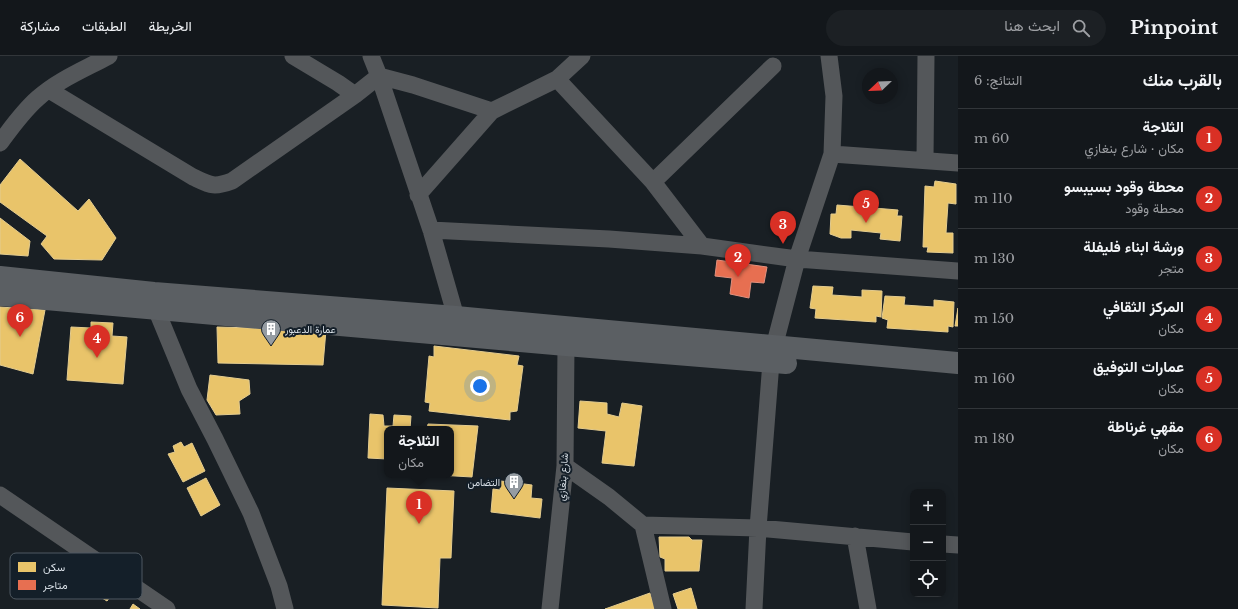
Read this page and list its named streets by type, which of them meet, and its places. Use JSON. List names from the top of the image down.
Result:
{
  "streets": {
    "street": ["شارع بنغازي"]
  },
  "places": {
    "building": ["عمارة الدعبور", "التضامن"]
  },
  "legend": ["سكن", "متاجر"],
  "north": "bottom left",
  "page": {
    "header": "Pinpoint",
    "search": "ابحث هنا",
    "nav": ["الخريطة", "الطبقات", "مشاركة"],
    "heading": ["بالقرب منك", "النتائج: 6"],
    "list": [
      {
        "mark": "1",
        "name": "الثلاجة",
        "note": "مكان · شارع بنغازي",
        "value": "60 m"
      },
      {
        "mark": "2",
        "name": "محطة وقود بسيبسو",
        "note": "محطة وقود",
        "value": "110 m"
      },
      {
        "mark": "3",
        "name": "ورشة ابناء فليفلة",
        "note": "متجر",
        "value": "130 m"
      },
      {
        "mark": "4",
        "name": "المركز الثقافي",
        "note": "مكان",
        "value": "150 m"
      },
      {
        "mark": "5",
        "name": "عمارات التوفيق",
        "note": "مكان",
        "value": "160 m"
      },
      {
        "mark": "6",
        "name": "مقهي غرناطة",
        "note": "مكان",
        "value": "180 m"
      }
    ],
    "pins": [
      "5",
      "3",
      "2",
      "6",
      "4",
      "1"
    ],
    "popup": ["الثلاجة", "مكان"],
    "map_buttons": ["+", "−"]
  }
}
